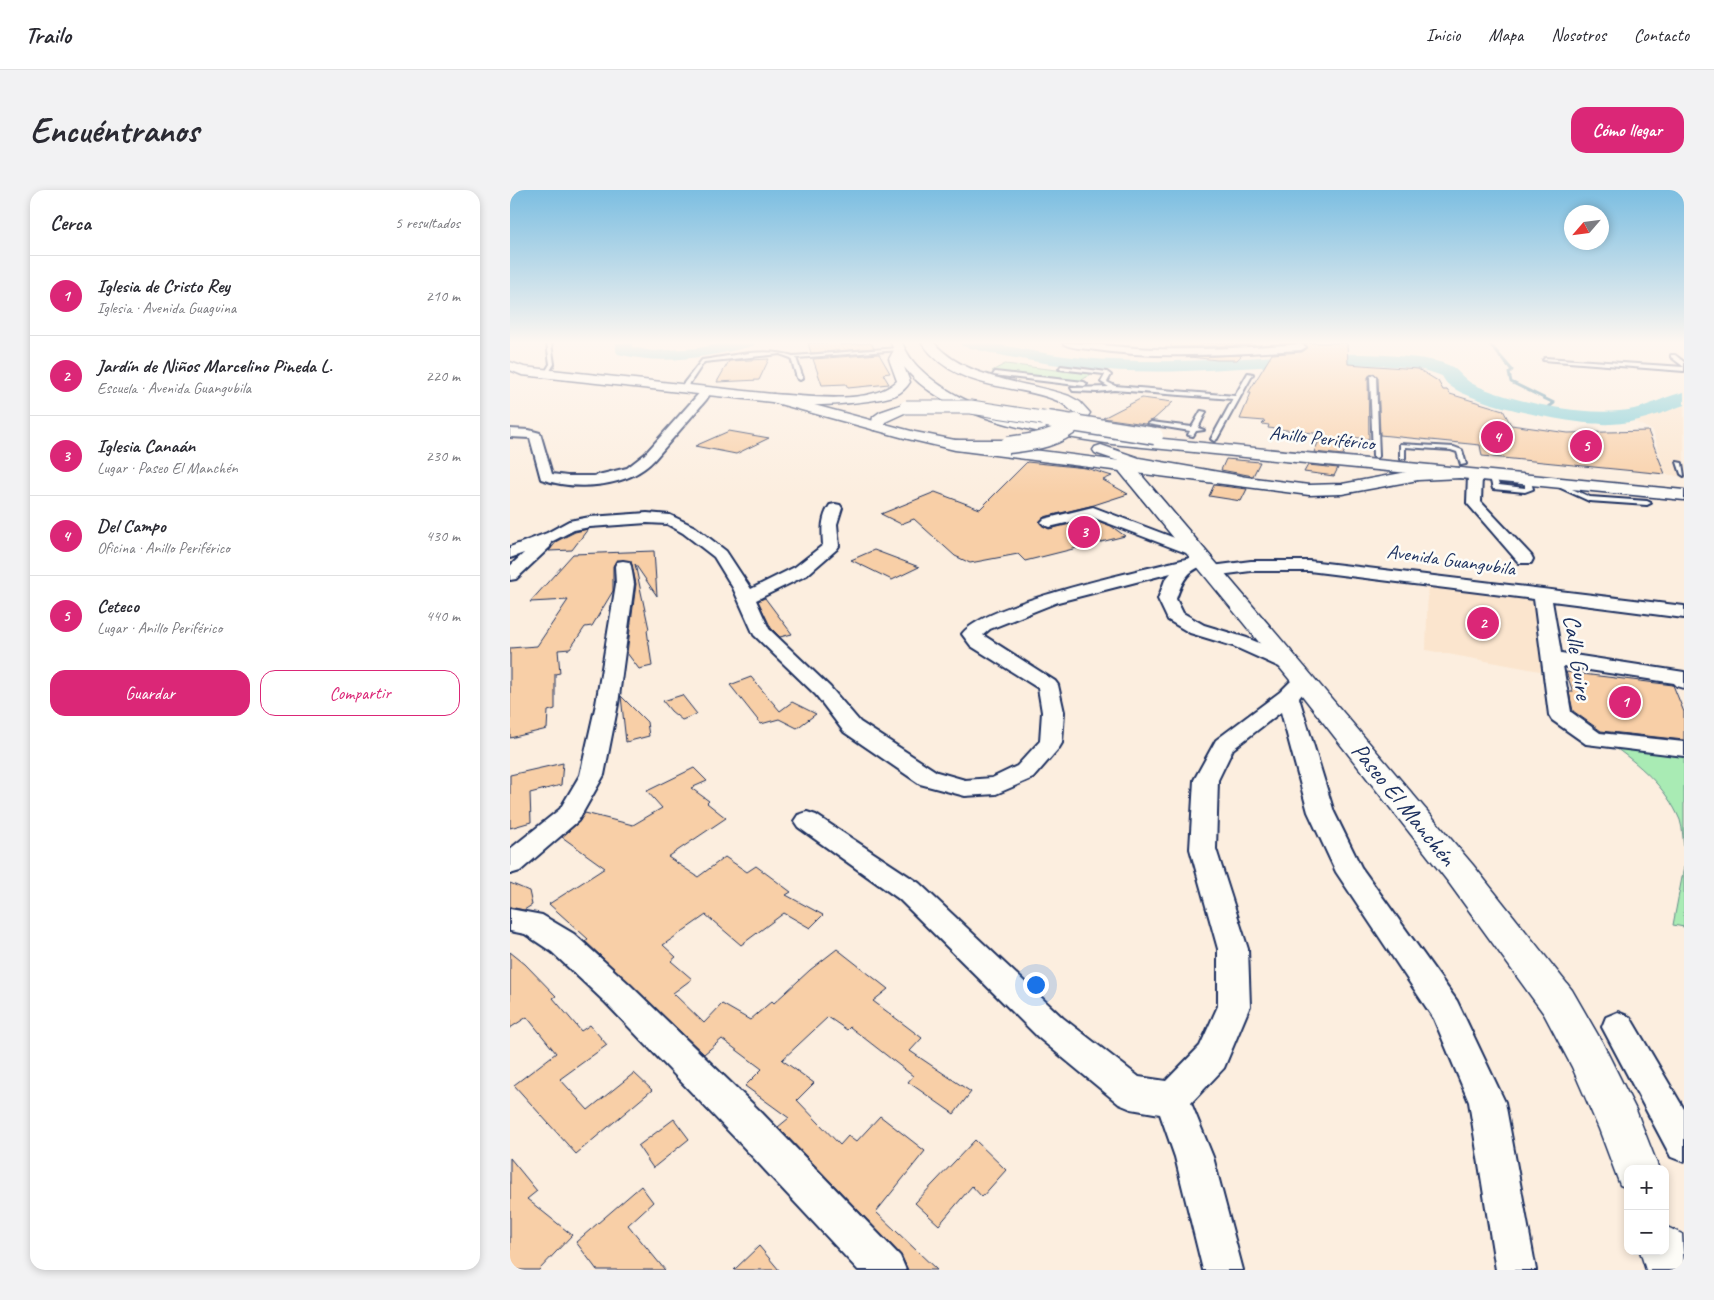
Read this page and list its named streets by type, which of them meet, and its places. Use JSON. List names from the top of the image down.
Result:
{
  "streets": {
    "main road": ["Anillo Periférico", "Paseo El Manchén"],
    "street": ["Avenida Guangubila", "Calle Guire"]
  },
  "crossings": [
    ["Avenida Guangubila", "Calle Guire"],
    ["Avenida Guangubila", "Paseo El Manchén"]
  ],
  "north": "bottom left",
  "page": {
    "header": "Trailo",
    "nav": [
      "Inicio",
      "Mapa",
      "Nosotros",
      "Contacto"
    ],
    "buttons": [
      "Cómo llegar",
      ["Guardar", "Compartir"]
    ],
    "title": "Encuéntranos",
    "heading": ["Cerca", "5 resultados"],
    "list": [
      {
        "mark": "1",
        "name": "Iglesia de Cristo Rey",
        "note": "Iglesia · Avenida Guaguina",
        "value": "210 m"
      },
      {
        "mark": "2",
        "name": "Jardín de Niños Marcelino Pineda L.",
        "note": "Escuela · Avenida Guangubila",
        "value": "220 m"
      },
      {
        "mark": "3",
        "name": "Iglesia Canaán",
        "note": "Lugar · Paseo El Manchén",
        "value": "230 m"
      },
      {
        "mark": "4",
        "name": "Del Campo",
        "note": "Oficina · Anillo Periférico",
        "value": "430 m"
      },
      {
        "mark": "5",
        "name": "Ceteco",
        "note": "Lugar · Anillo Periférico",
        "value": "440 m"
      }
    ],
    "pins": [
      "4",
      "5",
      "3",
      "2",
      "1"
    ],
    "map_buttons": ["+", "−"]
  }
}
